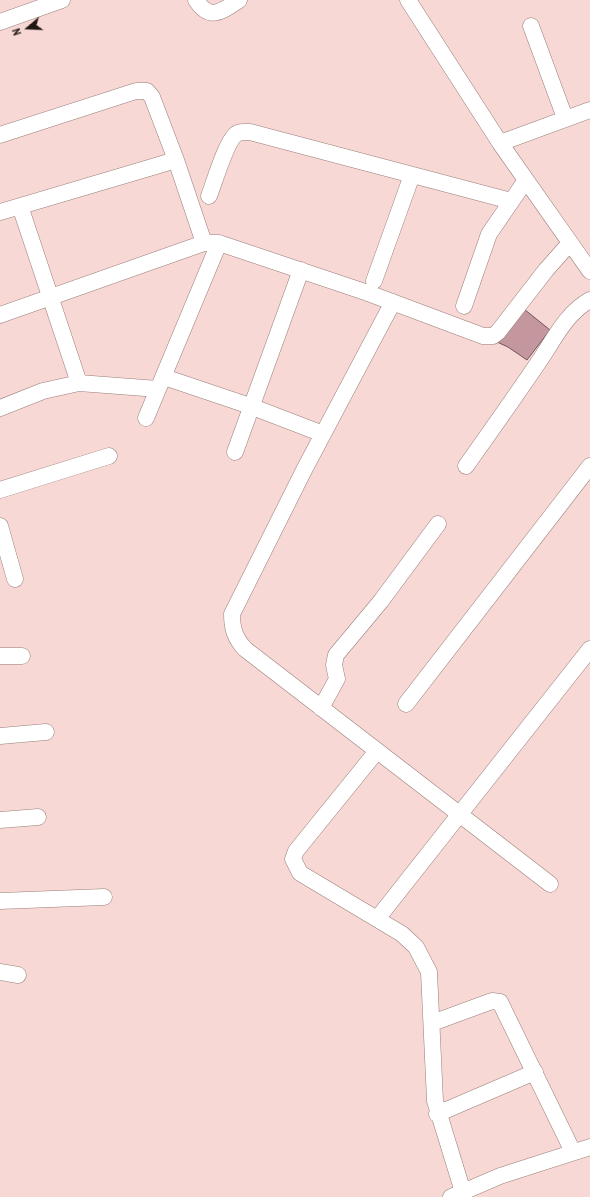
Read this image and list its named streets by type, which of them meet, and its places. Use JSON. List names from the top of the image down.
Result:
{
  "north": "left"
}
